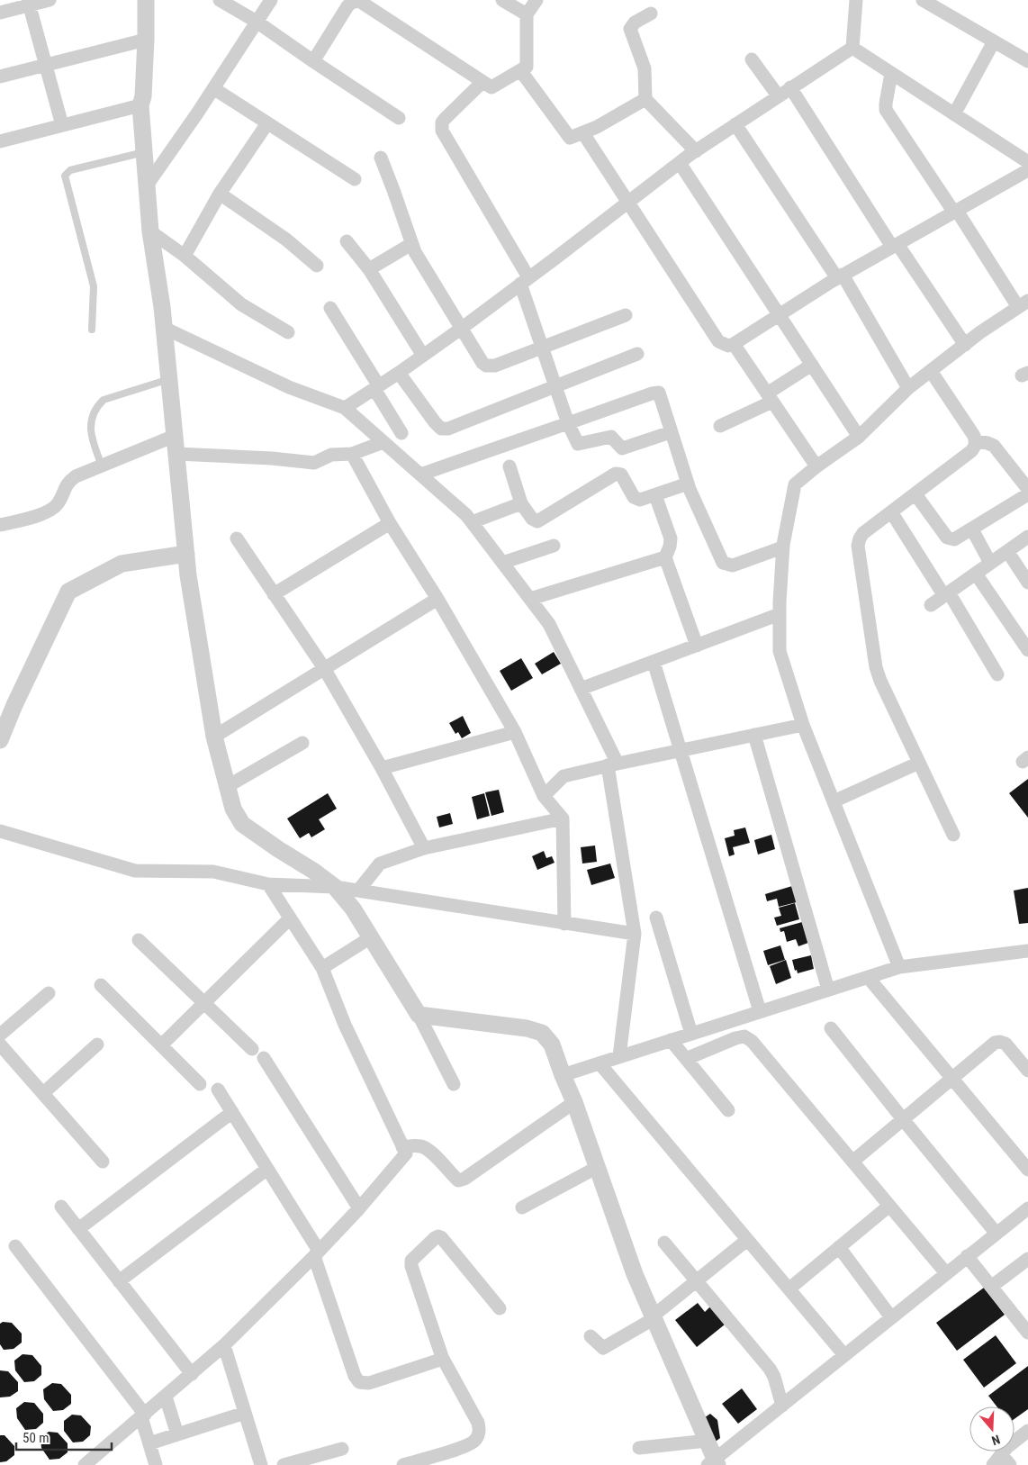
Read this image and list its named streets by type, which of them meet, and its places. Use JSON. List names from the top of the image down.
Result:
{
  "scale_bar": "50 m",
  "north": "bottom"
}
